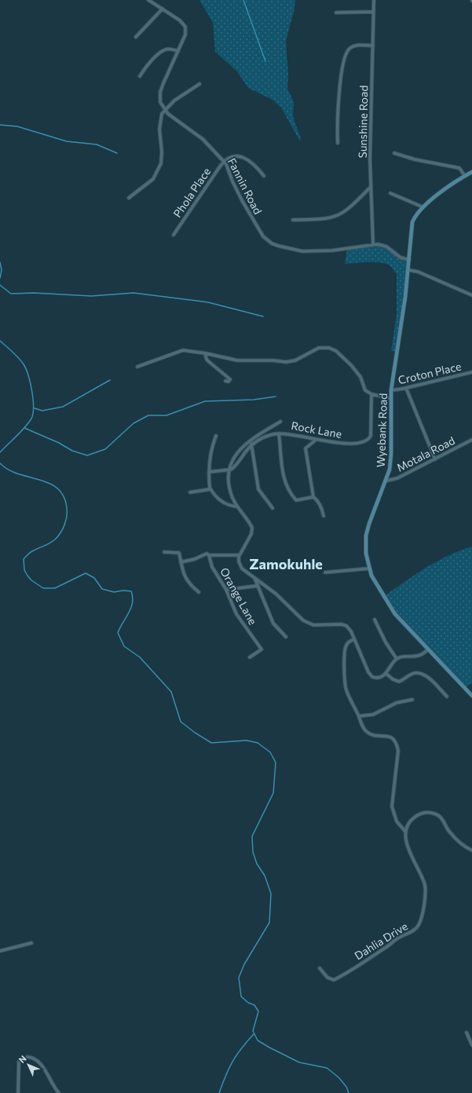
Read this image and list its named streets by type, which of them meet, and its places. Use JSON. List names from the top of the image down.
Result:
{
  "streets": {
    "street": [
      "Sunshine Road",
      "Fannin Road",
      "Phola Place",
      "Croton Place",
      "Rock Lane",
      "Wyebank Road",
      "Motala Road",
      "Orange Lane",
      "Dahlia Drive"
    ]
  },
  "crossings": [
    ["Sunshine Road", "Fannin Road"],
    ["Fannin Road", "Phola Place"],
    ["Fannin Road", "Wyebank Road"],
    ["Croton Place", "Wyebank Road"],
    ["Wyebank Road", "Motala Road"]
  ],
  "districts": ["Zamokuhle"],
  "north": "top left"
}
